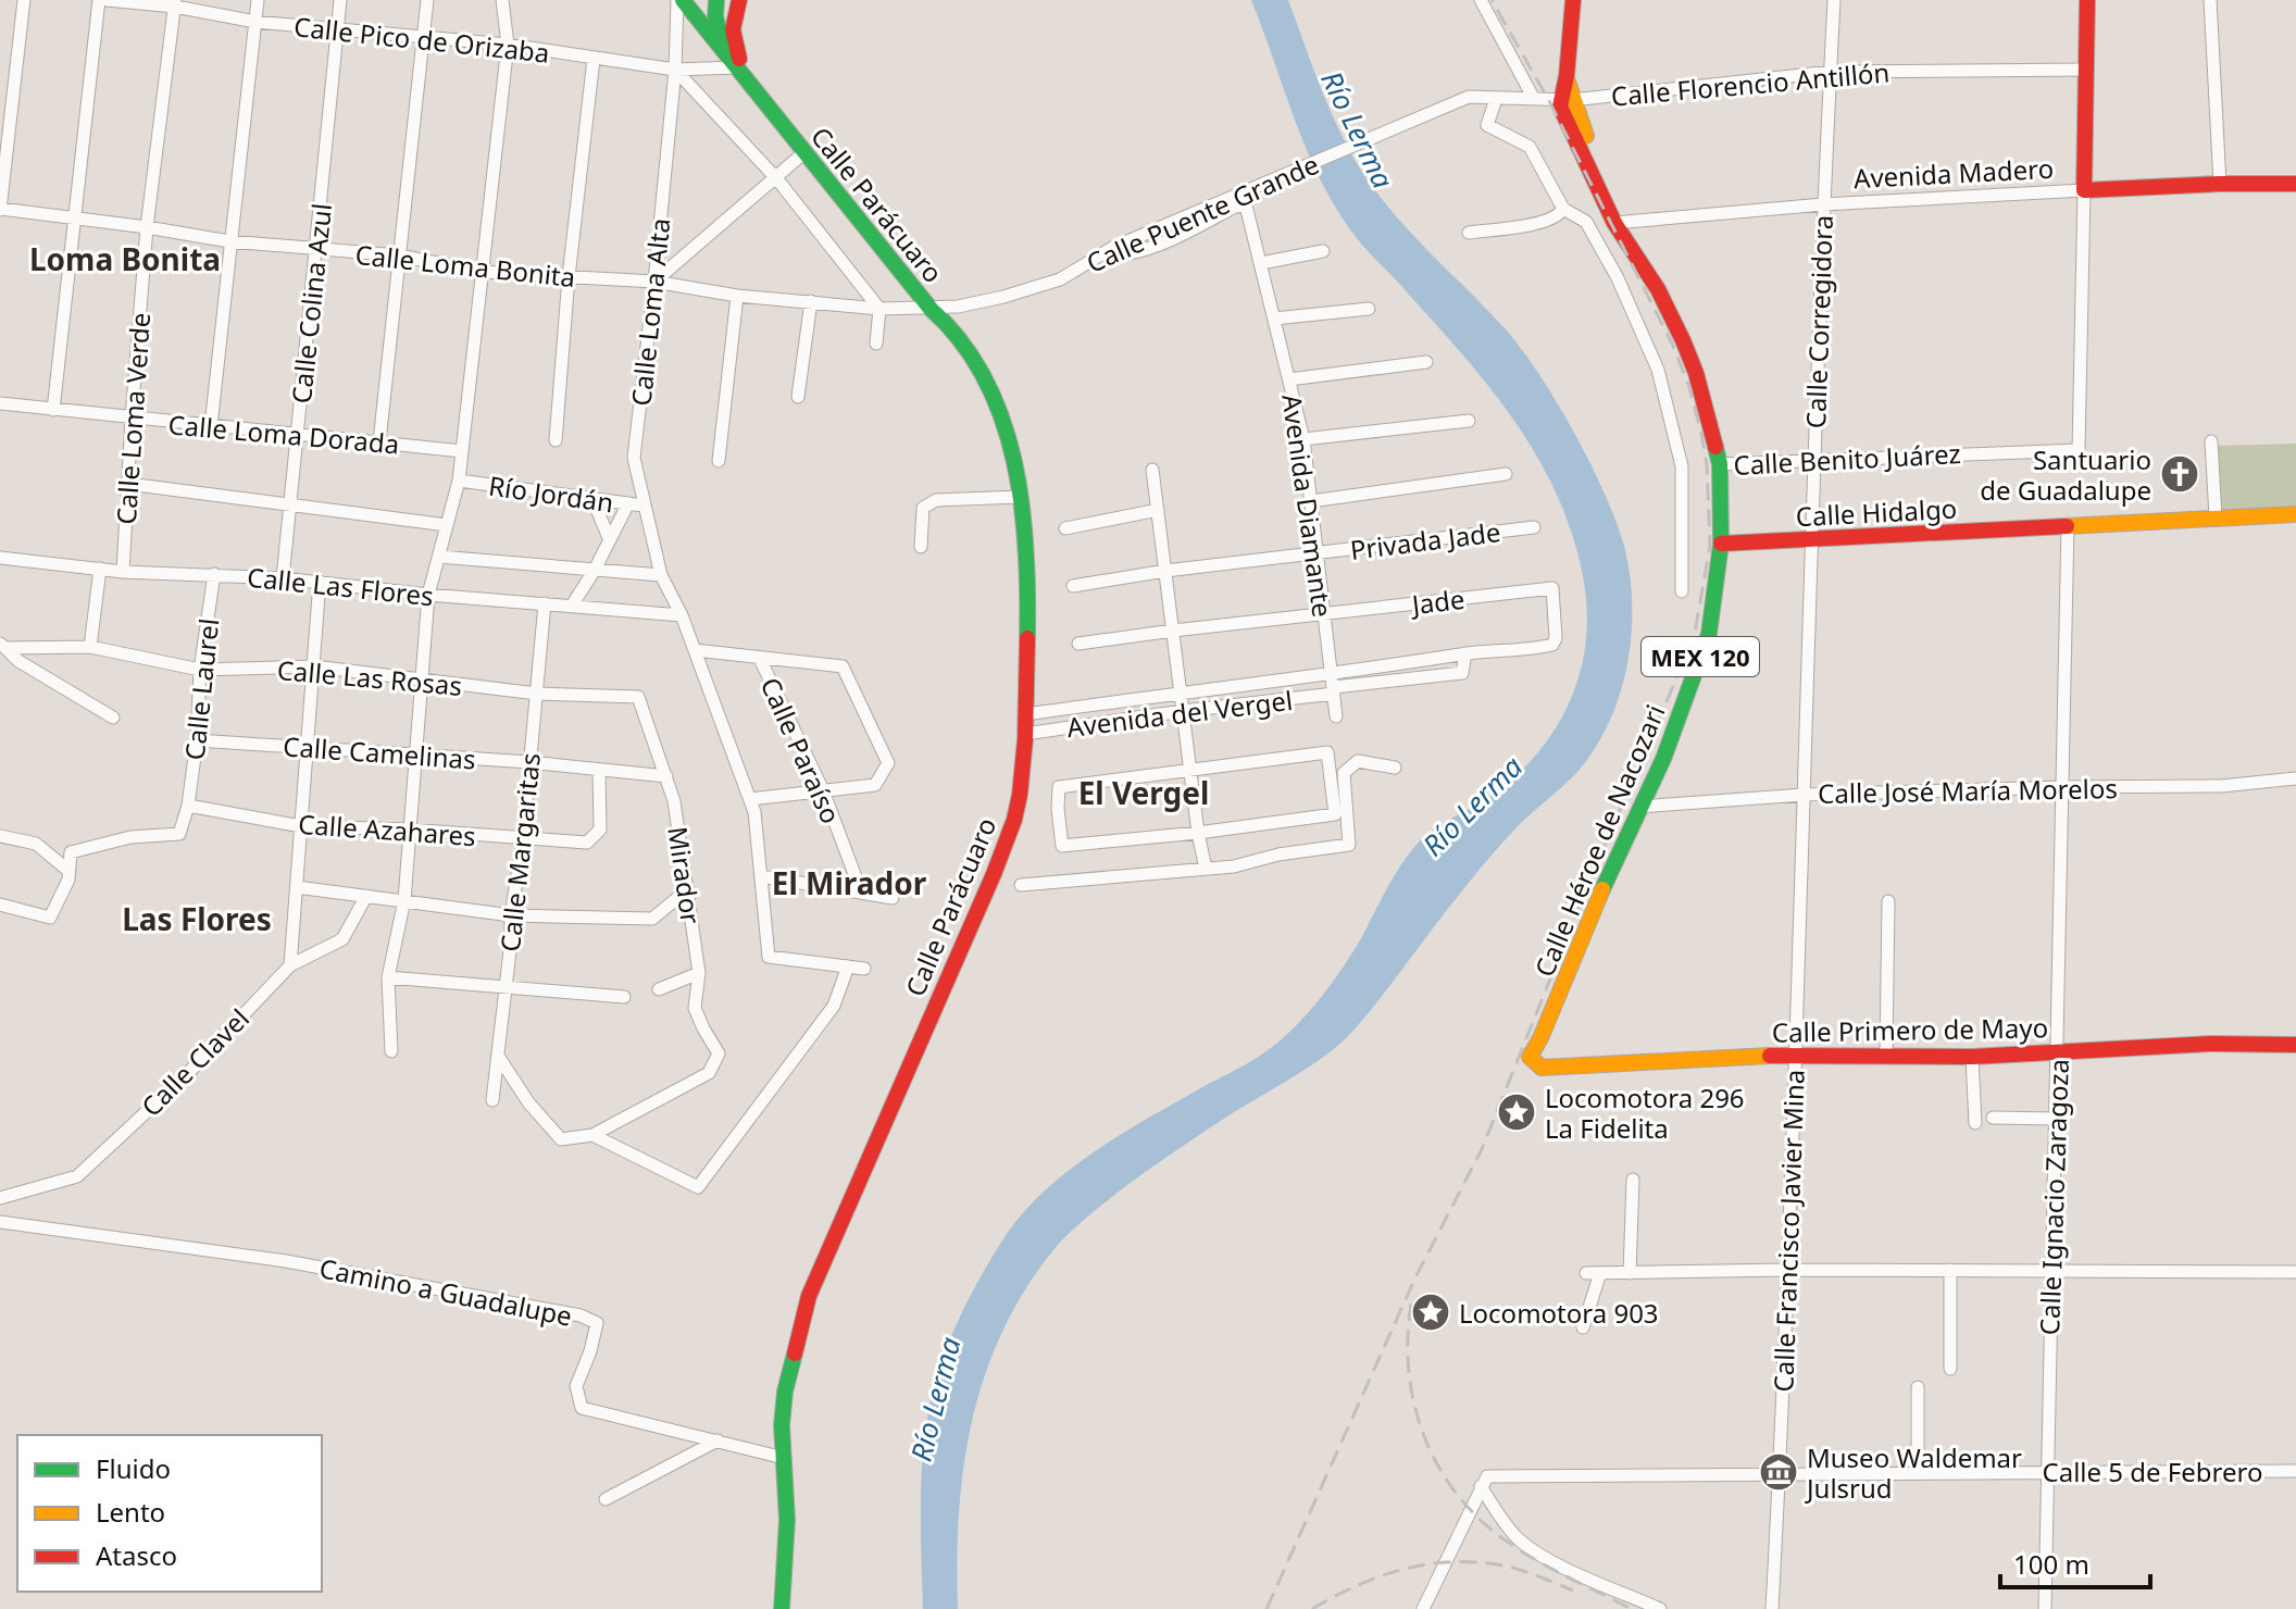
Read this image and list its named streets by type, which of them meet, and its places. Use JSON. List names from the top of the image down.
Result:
{
  "streets": {
    "main road": [
      "Avenida Madero",
      "Calle Parácuaro",
      "Calle Hidalgo",
      "MEX 120",
      "Calle Héroe de Nacozari",
      "Calle Primero de Mayo"
    ],
    "street": [
      "Calle Pico de Orizaba",
      "Calle Florencio Antillón",
      "Calle Puente Grande",
      "Calle Loma Bonita",
      "Calle Colina Azul",
      "Calle Loma Alta",
      "Calle Corregidora",
      "Calle Loma Verde",
      "Calle Loma Dorada",
      "Calle Benito Juárez",
      "Río Jordán",
      "Avenida Diamante",
      "Privada Jade",
      "Calle Las Flores",
      "Jade",
      "Calle Las Rosas",
      "Calle Laurel",
      "Avenida del Vergel",
      "Calle Paraíso",
      "Calle Camelinas",
      "Calle José María Morelos",
      "Calle Azahares",
      "Calle Margaritas",
      "Mirador",
      "Calle Clavel",
      "Calle Ignacio Zaragoza",
      "Calle Francisco Javier Mina",
      "Camino a Guadalupe",
      "Calle 5 de Febrero"
    ]
  },
  "crossings": [
    ["Calle Pico de Orizaba", "Calle Parácuaro"],
    ["Calle Pico de Orizaba", "Calle Colina Azul"],
    ["Calle Pico de Orizaba", "Calle Loma Alta"],
    ["Calle Pico de Orizaba", "Calle Loma Verde"],
    ["Calle Florencio Antillón", "Calle Puente Grande"],
    ["Calle Florencio Antillón", "Calle Corregidora"],
    ["Calle Florencio Antillón", "Calle Héroe de Nacozari"],
    ["Avenida Madero", "Calle Corregidora"],
    ["Avenida Madero", "Calle Benito Juárez"],
    ["Avenida Madero", "Calle Héroe de Nacozari"],
    ["Calle Parácuaro", "Calle Puente Grande"],
    ["Calle Parácuaro", "Calle Loma Bonita"],
    ["Calle Parácuaro", "Avenida del Vergel"],
    ["Calle Parácuaro", "Camino a Guadalupe"],
    ["Calle Puente Grande", "Calle Loma Bonita"],
    ["Calle Puente Grande", "Avenida Diamante"],
    ["Calle Puente Grande", "Calle Héroe de Nacozari"],
    ["Calle Loma Bonita", "Calle Colina Azul"],
    ["Calle Loma Bonita", "Calle Loma Alta"],
    ["Calle Loma Bonita", "Calle Loma Verde"],
    ["Calle Colina Azul", "Calle Loma Dorada"],
    ["Calle Colina Azul", "Calle Las Flores"],
    ["Calle Loma Alta", "Río Jordán"],
    ["Calle Loma Alta", "Calle Las Flores"],
    ["Calle Corregidora", "Calle Benito Juárez"],
    ["Calle Corregidora", "Calle Hidalgo"],
    ["Calle Corregidora", "Calle Francisco Javier Mina"],
    ["Calle Loma Verde", "Calle Loma Dorada"],
    ["Calle Loma Verde", "Calle Las Flores"],
    ["Calle Benito Juárez", "Calle Héroe de Nacozari"],
    ["Avenida Diamante", "Privada Jade"],
    ["Avenida Diamante", "Jade"],
    ["Avenida Diamante", "Avenida del Vergel"],
    ["Calle Hidalgo", "Calle Héroe de Nacozari"],
    ["Calle Hidalgo", "Calle Ignacio Zaragoza"],
    ["Calle Hidalgo", "Calle Francisco Javier Mina"],
    ["Calle Las Flores", "Calle Laurel"],
    ["Calle Las Flores", "Calle Margaritas"],
    ["Jade", "Avenida del Vergel"],
    ["Calle Las Rosas", "Calle Laurel"],
    ["Calle Las Rosas", "Calle Margaritas"],
    ["Calle Las Rosas", "Mirador"],
    ["Calle Laurel", "Calle Camelinas"],
    ["Calle Laurel", "Calle Azahares"],
    ["Calle Camelinas", "Calle Azahares"],
    ["Calle Camelinas", "Calle Margaritas"],
    ["Calle Camelinas", "Mirador"],
    ["Calle José María Morelos", "Calle Héroe de Nacozari"],
    ["Calle José María Morelos", "Calle Ignacio Zaragoza"],
    ["Calle José María Morelos", "Calle Francisco Javier Mina"],
    ["Calle Azahares", "Calle Margaritas"],
    ["Calle Héroe de Nacozari", "Calle Primero de Mayo"],
    ["Calle Primero de Mayo", "Calle Ignacio Zaragoza"],
    ["Calle Primero de Mayo", "Calle Francisco Javier Mina"],
    ["Calle Ignacio Zaragoza", "Calle 5 de Febrero"],
    ["Calle Francisco Javier Mina", "Calle 5 de Febrero"]
  ],
  "districts": [
    "Loma Bonita",
    "El Vergel",
    "El Mirador",
    "Las Flores"
  ],
  "water": ["Río Lerma"],
  "places": {
    "church": ["Santuario de Guadalupe"],
    "place": ["Locomotora 296 La Fidelita", "Locomotora 903"],
    "museum": ["Museo Waldemar Julsrud"]
  },
  "legend": ["Fluido", "Lento", "Atasco"],
  "scale_bar": "100 m"
}
